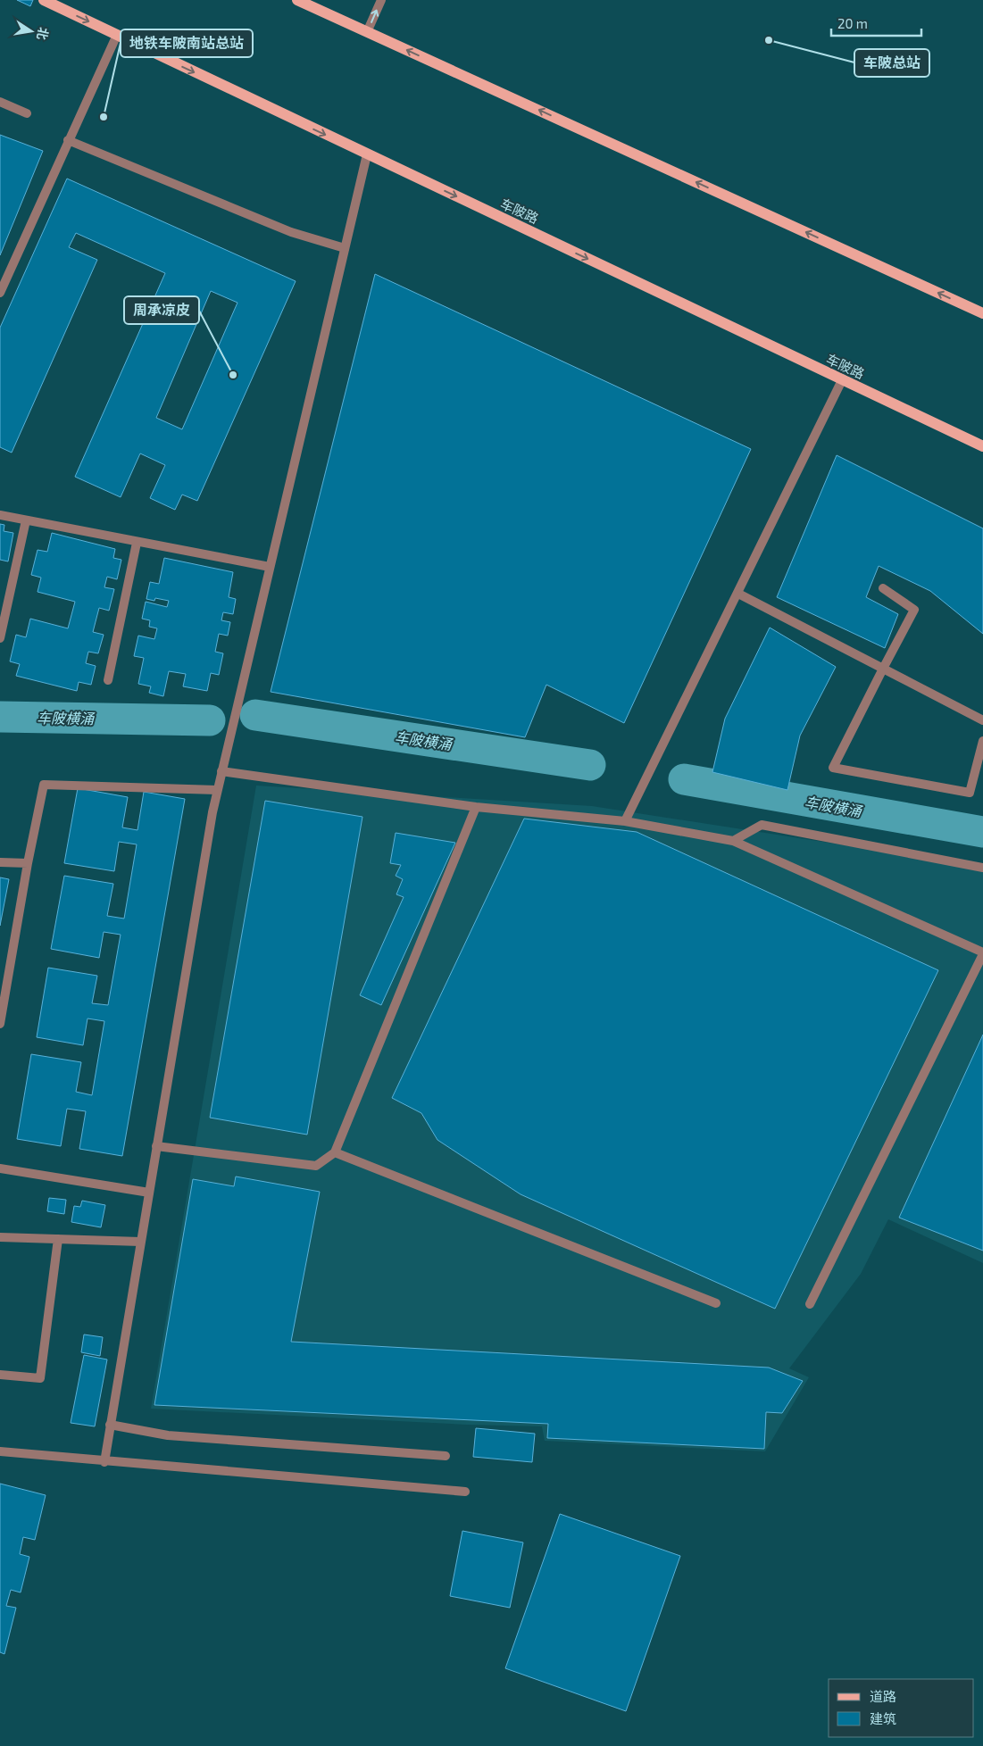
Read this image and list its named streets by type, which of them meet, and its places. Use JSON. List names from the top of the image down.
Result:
{
  "streets": {
    "main road": ["车陂路"]
  },
  "one_way": ["车陂路"],
  "water": ["车陂横涌"],
  "places": ["车陂总站", "地铁车陂南站总站", "周承凉皮"],
  "legend": ["道路", "建筑"],
  "scale_bar": "20 m",
  "north": "right"
}
